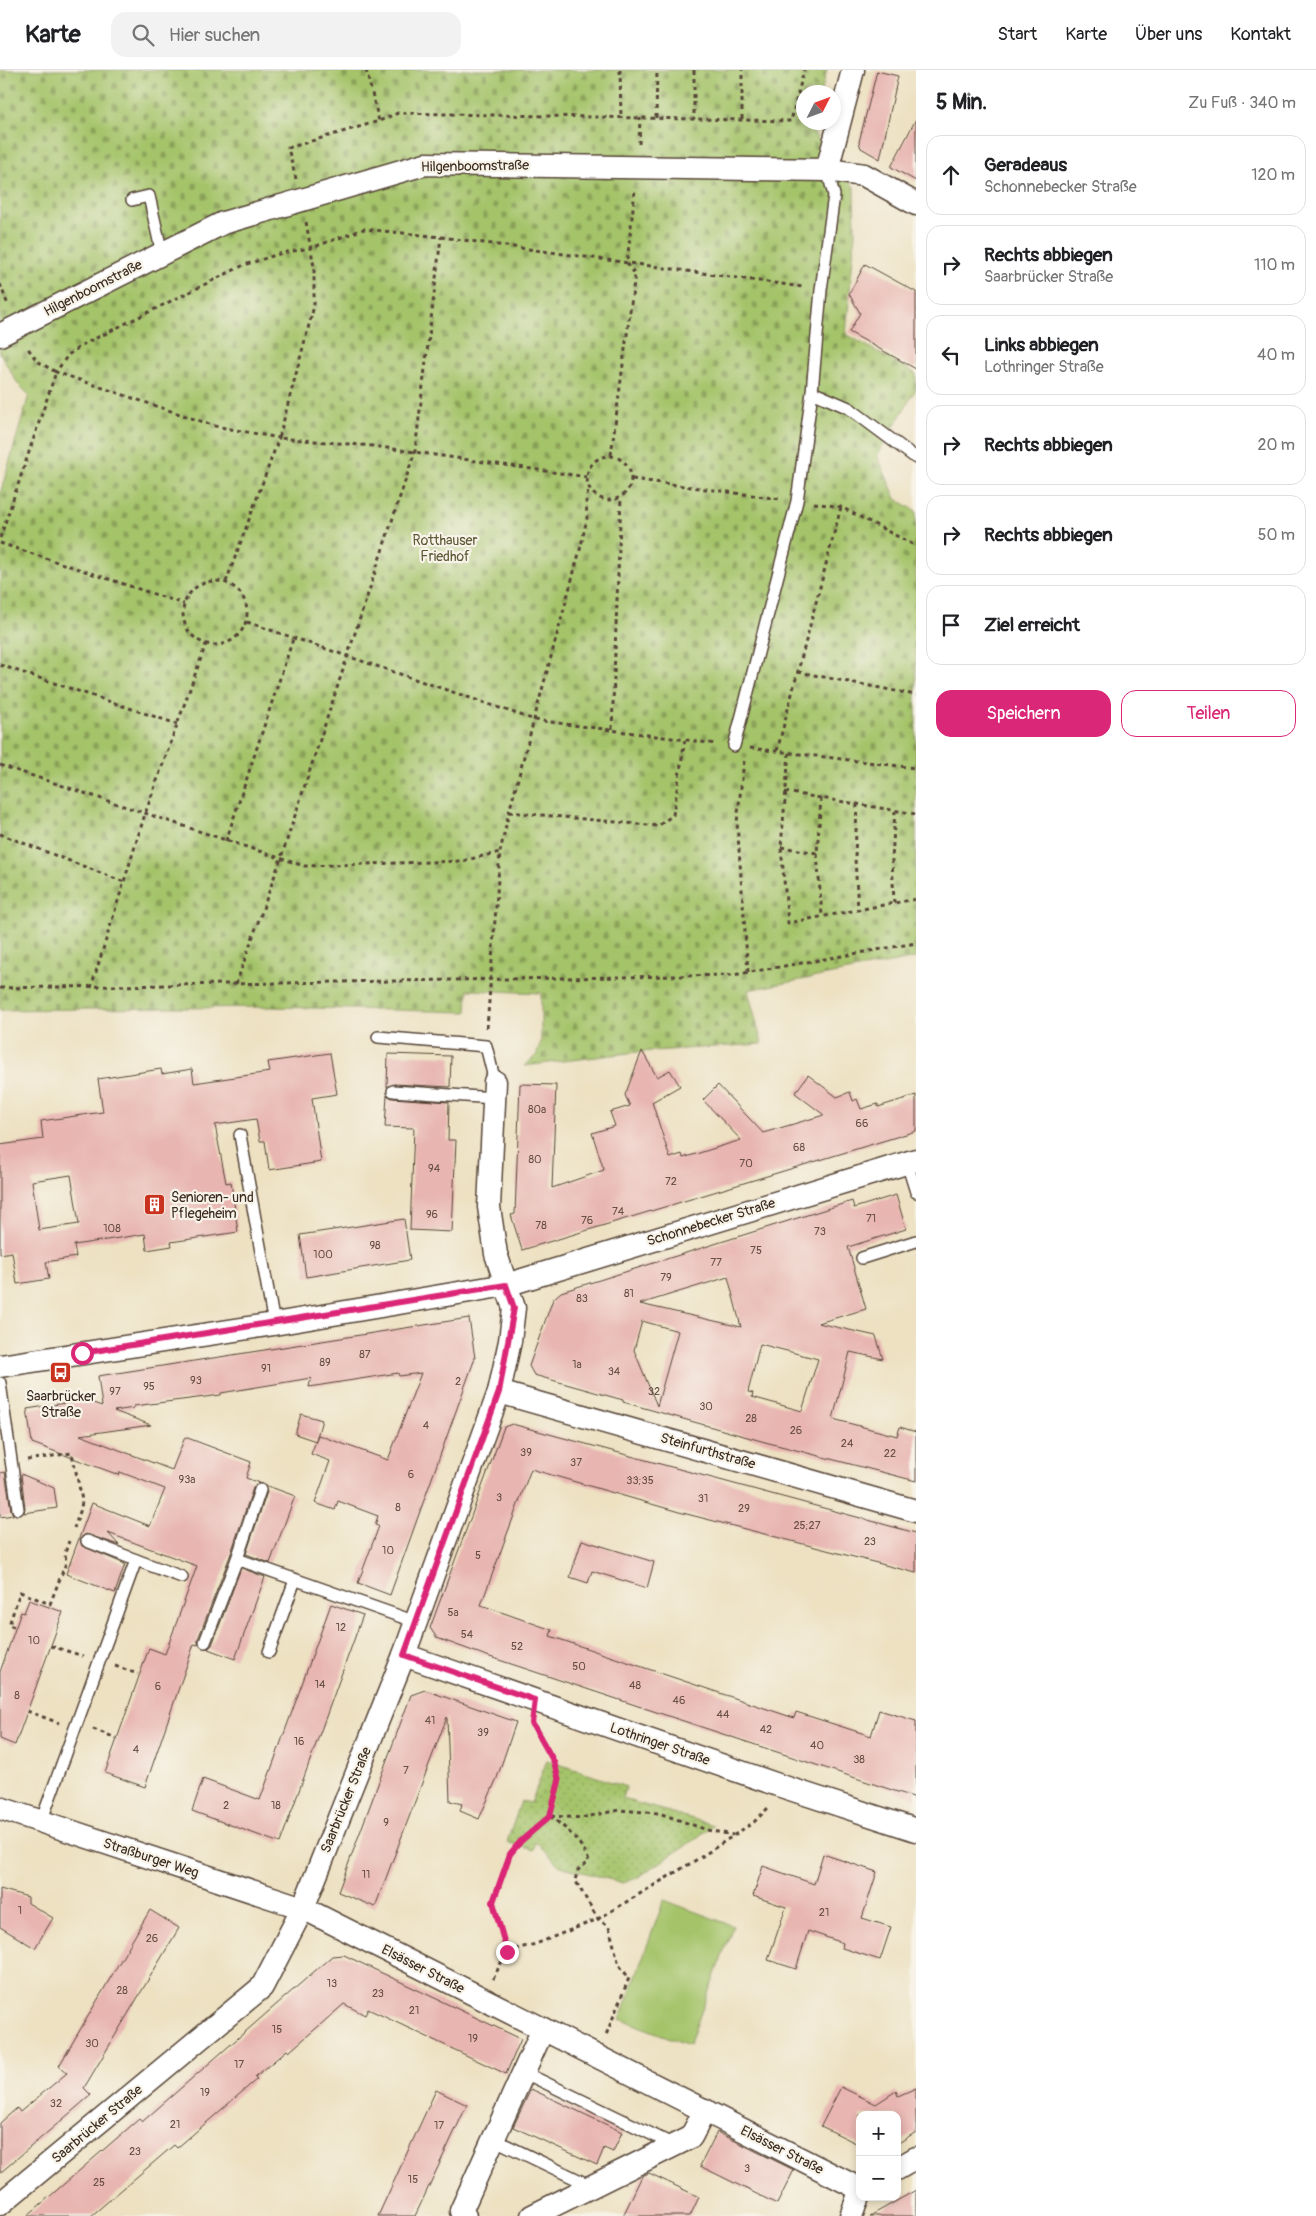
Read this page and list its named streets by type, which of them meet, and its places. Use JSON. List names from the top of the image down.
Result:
{
  "streets": {
    "street": [
      "Hilgenboomstraße",
      "Schonnebecker Straße",
      "Steinfurthstraße",
      "Lothringer Straße",
      "Saarbrücker Straße",
      "Straßburger Weg",
      "Elsässer Straße"
    ]
  },
  "crossings": [
    ["Schonnebecker Straße", "Saarbrücker Straße"],
    ["Steinfurthstraße", "Saarbrücker Straße"],
    ["Lothringer Straße", "Saarbrücker Straße"],
    ["Saarbrücker Straße", "Straßburger Weg"],
    ["Saarbrücker Straße", "Elsässer Straße"],
    ["Straßburger Weg", "Elsässer Straße"]
  ],
  "parks": ["Rotthauser Friedhof"],
  "places": {
    "building": ["Senioren- und Pflegeheim"],
    "bus stop": ["Saarbrücker Straße"]
  },
  "house_numbers": [
    "80a",
    "66",
    "68",
    "80",
    "70",
    "94",
    "72",
    "74",
    "96",
    "71",
    "76",
    "78",
    "108",
    "73",
    "98",
    "75",
    "100",
    "77",
    "79",
    "81",
    "83",
    "87",
    "89",
    "1a",
    "91",
    "34",
    "93",
    "2",
    "95",
    "97",
    "32",
    "30",
    "28",
    "4",
    "26",
    "24",
    "39",
    "22",
    "37",
    "6",
    "93a",
    "33;35",
    "3",
    "31",
    "8",
    "29",
    "25;27",
    "23",
    "10",
    "5",
    "5a",
    "12",
    "54",
    "10",
    "52",
    "50",
    "14",
    "48",
    "6",
    "8",
    "46",
    "44",
    "41",
    "42",
    "39",
    "16",
    "40",
    "4",
    "38",
    "7",
    "2",
    "18",
    "9",
    "11",
    "1",
    "21",
    "26",
    "13",
    "28",
    "23",
    "21",
    "15",
    "19",
    "30",
    "17",
    "19",
    "32",
    "21",
    "17",
    "23",
    "3",
    "15",
    "25"
  ],
  "north": "top right",
  "page": {
    "header": "Karte",
    "search": "Hier suchen",
    "nav": [
      "Start",
      "Karte",
      "Über uns",
      "Kontakt"
    ],
    "heading": ["5 Min.", "Zu Fuß · 340 m"],
    "list": [
      ["Geradeaus", "Schonnebecker Straße", "120 m"],
      ["Rechts abbiegen", "Saarbrücker Straße", "110 m"],
      ["Links abbiegen", "Lothringer Straße", "40 m"],
      ["Rechts abbiegen", "20 m"],
      ["Rechts abbiegen", "50 m"],
      "Ziel erreicht"
    ],
    "buttons": ["Speichern", "Teilen"],
    "map_buttons": ["+", "−"]
  }
}
